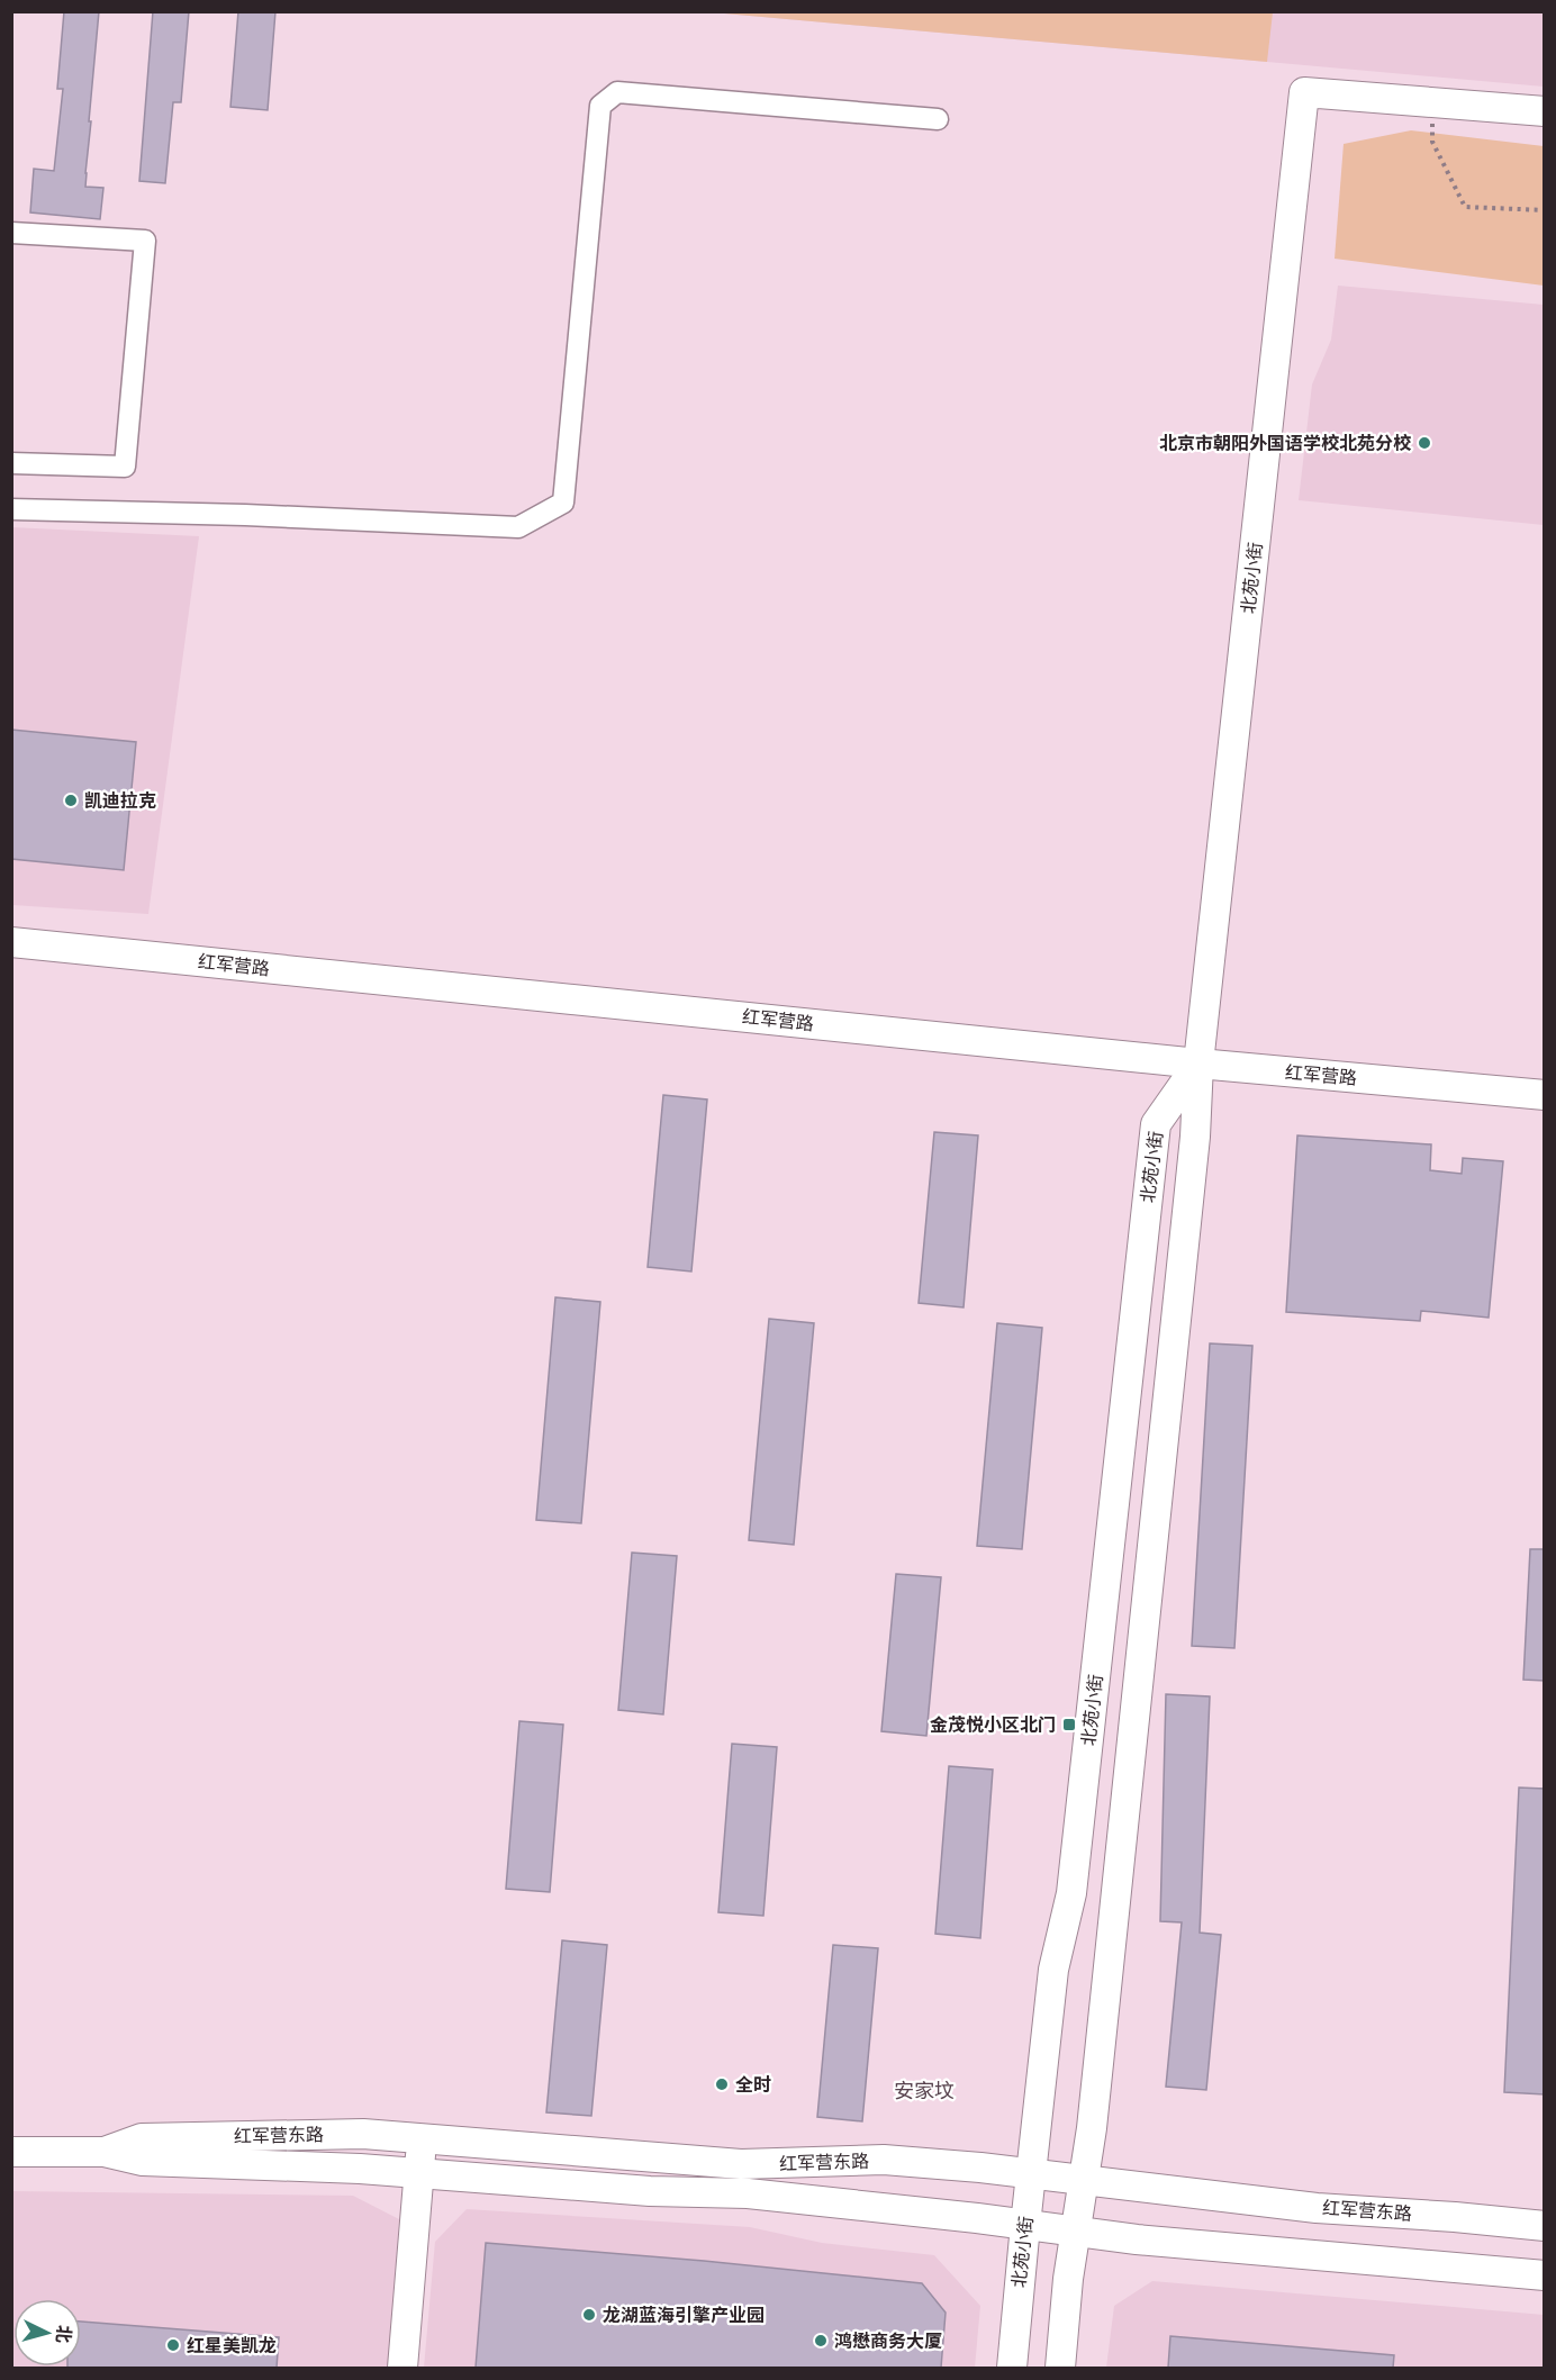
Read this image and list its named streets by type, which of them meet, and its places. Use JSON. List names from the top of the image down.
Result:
{
  "streets": {
    "street": ["北苑小街", "红军营路", "红军营东路"]
  },
  "crossings": [
    ["北苑小街", "红军营路"],
    ["北苑小街", "红军营东路"]
  ],
  "districts": ["安家坟"],
  "places": {
    "other": [
      "北京市朝阳外国语学校北苑分校",
      "凯迪拉克",
      "全时",
      "龙湖蓝海引擎产业园",
      "鸿懋商务大厦",
      "红星美凯龙"
    ],
    "transit": ["金茂悦小区北门"]
  },
  "north": "right"
}
